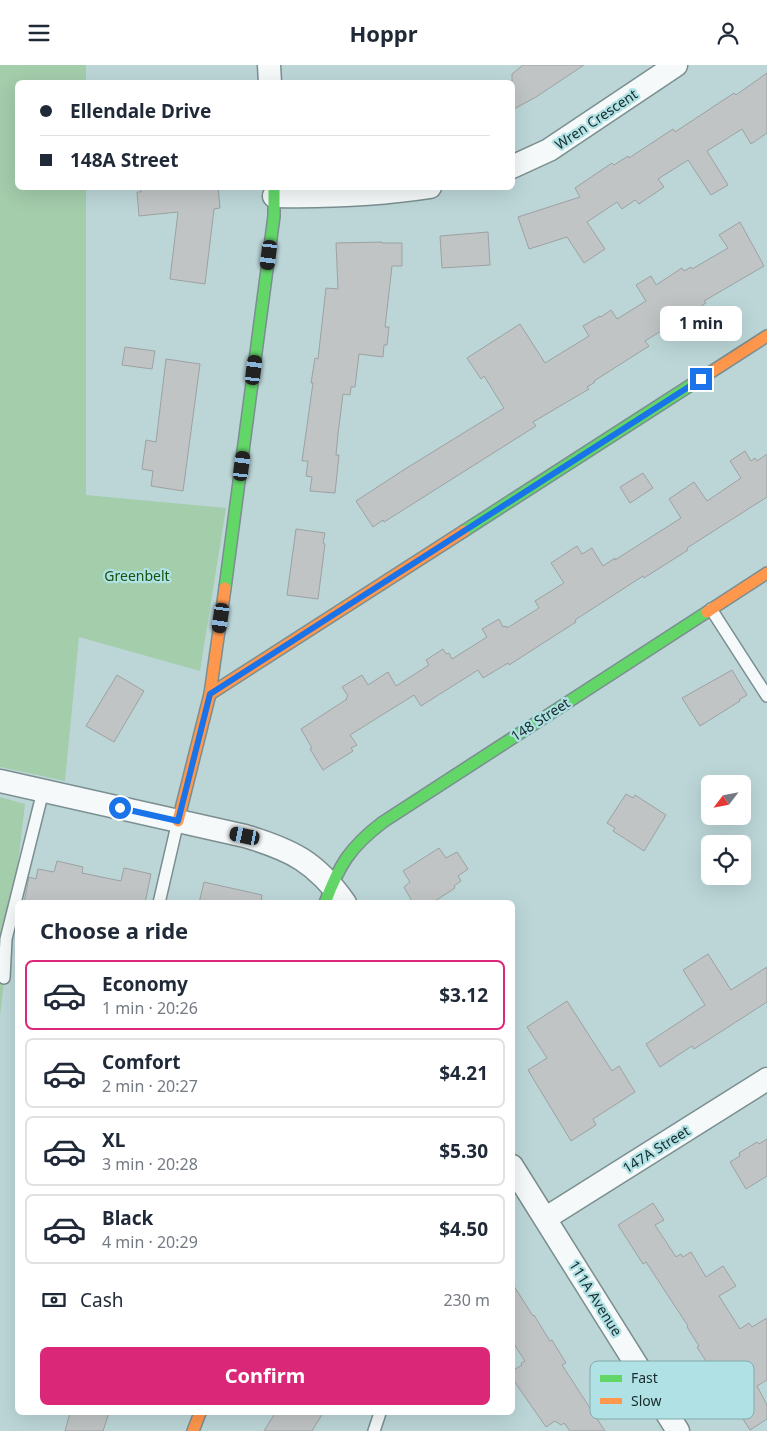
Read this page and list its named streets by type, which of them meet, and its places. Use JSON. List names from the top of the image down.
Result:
{
  "streets": {
    "street": [
      "Wren Crescent",
      "148 Street",
      "147A Street",
      "111A Avenue"
    ]
  },
  "crossings": [
    ["147A Street", "111A Avenue"]
  ],
  "parks": ["Greenbelt"],
  "legend": ["Fast", "Slow"],
  "north": "bottom left",
  "page": {
    "header": "Hoppr",
    "banner": ["Ellendale Drive", "148A Street"],
    "bubble": "1 min",
    "heading": "Choose a ride",
    "list": [
      {
        "name": "Economy",
        "note": "1 min · 20:26",
        "value": "$3.12"
      },
      {
        "name": "Comfort",
        "note": "2 min · 20:27",
        "value": "$4.21"
      },
      {
        "name": "XL",
        "note": "3 min · 20:28",
        "value": "$5.30"
      },
      {
        "name": "Black",
        "note": "4 min · 20:29",
        "value": "$4.50"
      }
    ],
    "pay": ["Cash", "230 m"],
    "buttons": "Confirm"
  }
}
